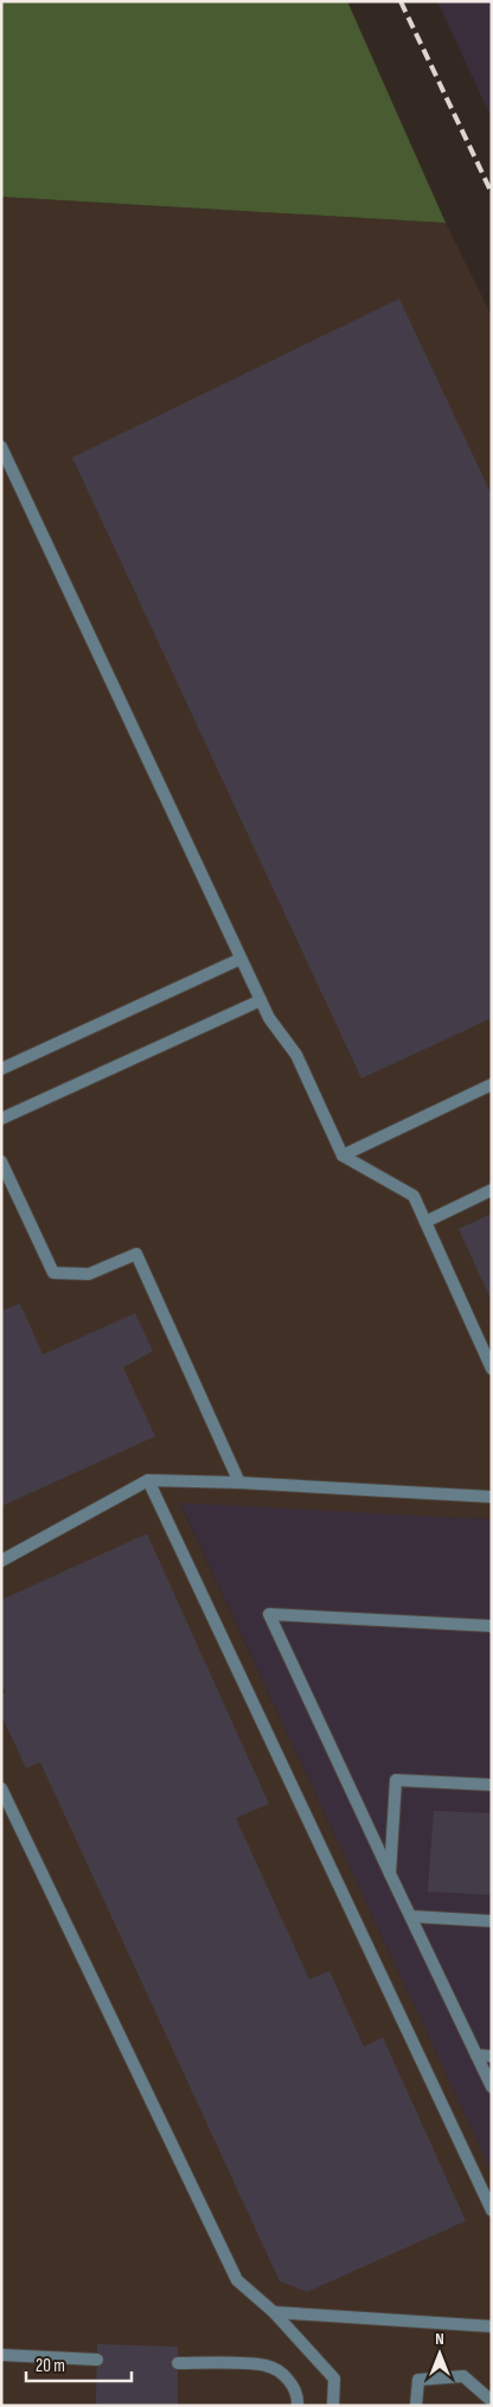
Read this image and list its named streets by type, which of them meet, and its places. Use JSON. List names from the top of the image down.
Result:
{
  "scale_bar": "20 m",
  "north": "top"
}
